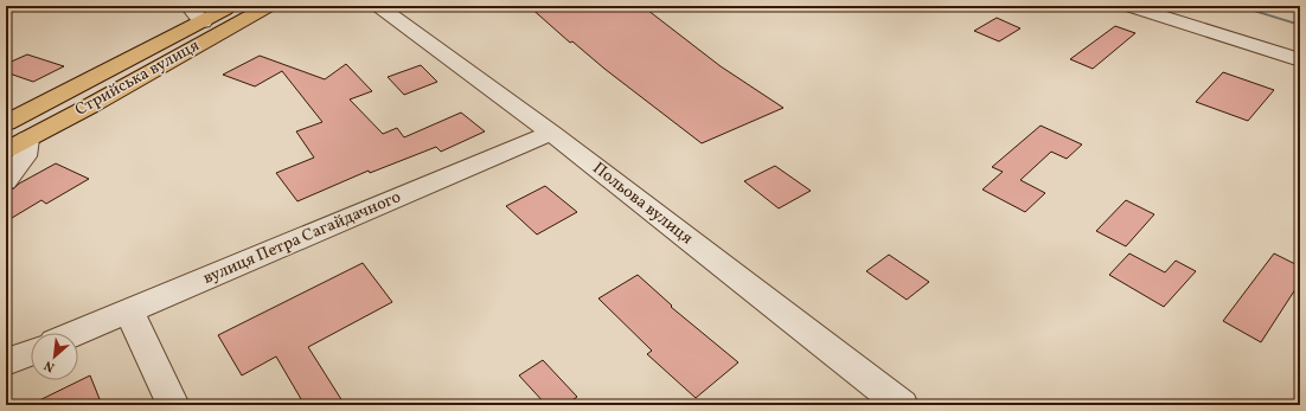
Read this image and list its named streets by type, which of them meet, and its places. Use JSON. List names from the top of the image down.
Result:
{
  "streets": {
    "highway": ["Стрийська вулиця"],
    "street": ["Польова вулиця", "вулиця Петра Сагайдачного"]
  },
  "crossings": [
    ["Польова вулиця", "вулиця Петра Сагайдачного"]
  ],
  "north": "bottom left"
}
